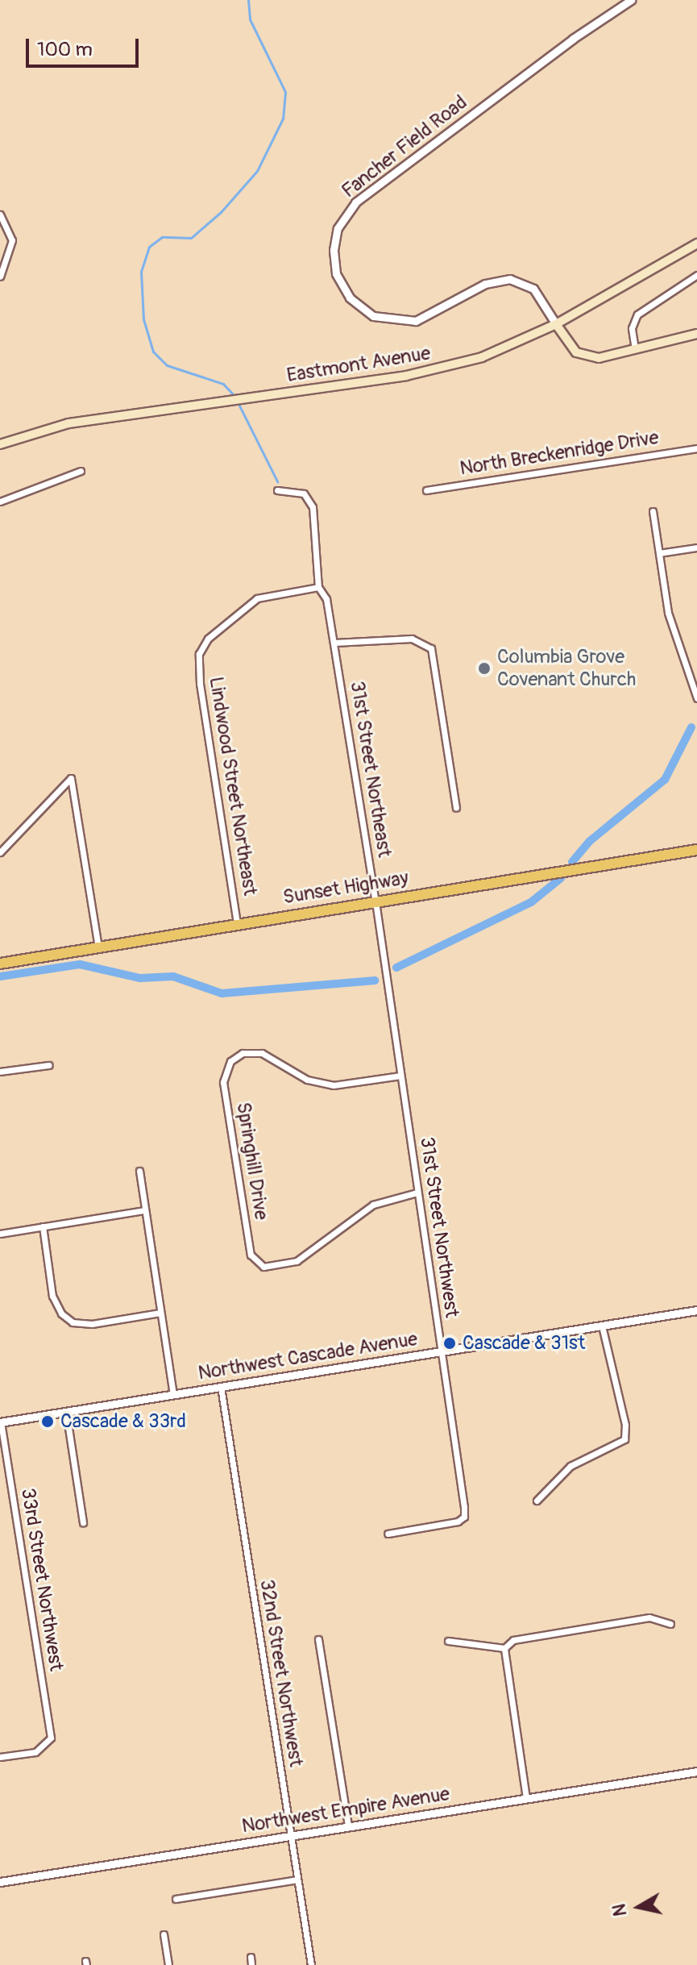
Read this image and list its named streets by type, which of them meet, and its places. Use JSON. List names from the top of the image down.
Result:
{
  "streets": {
    "highway": ["Sunset Highway"],
    "main road": ["Eastmont Avenue"],
    "street": [
      "Fancher Field Road",
      "North Breckenridge Drive",
      "31st Street Northeast",
      "Lindwood Street Northeast",
      "Springhill Drive",
      "31st Street Northwest",
      "Northwest Cascade Avenue",
      "33rd Street Northwest",
      "32nd Street Northwest",
      "Northwest Empire Avenue"
    ]
  },
  "crossings": [
    ["Fancher Field Road", "Eastmont Avenue"],
    ["31st Street Northeast", "Lindwood Street Northeast"],
    ["31st Street Northeast", "Sunset Highway"],
    ["31st Street Northeast", "31st Street Northwest"],
    ["Lindwood Street Northeast", "Sunset Highway"],
    ["Sunset Highway", "31st Street Northwest"],
    ["Springhill Drive", "31st Street Northwest"],
    ["31st Street Northwest", "Northwest Cascade Avenue"],
    ["Northwest Cascade Avenue", "33rd Street Northwest"],
    ["Northwest Cascade Avenue", "32nd Street Northwest"],
    ["32nd Street Northwest", "Northwest Empire Avenue"]
  ],
  "places": ["Columbia Grove Covenant Church", "Cascade & 31st", "Cascade & 33rd"],
  "scale_bar": "100 m",
  "north": "left"
}
